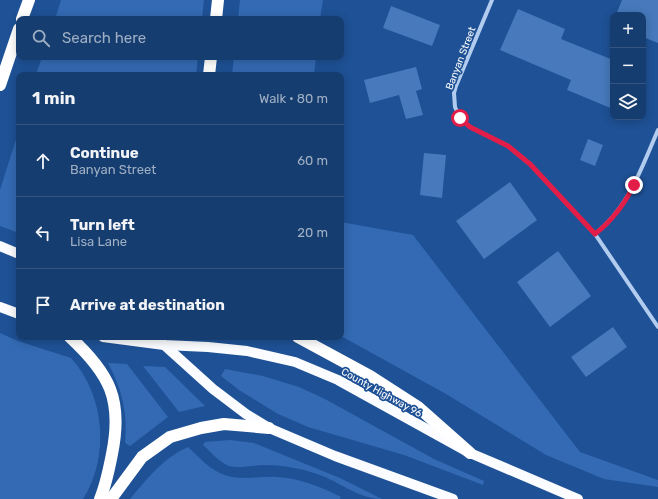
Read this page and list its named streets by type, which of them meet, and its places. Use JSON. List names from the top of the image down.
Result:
{
  "streets": {
    "main road": ["County Highway 96"],
    "street": ["Banyan Street"]
  },
  "page": {
    "map_buttons": ["+", "−"],
    "search": "Search here",
    "heading": ["1 min", "Walk · 80 m"],
    "list": [
      ["Continue", "Banyan Street", "60 m"],
      ["Turn left", "Lisa Lane", "20 m"],
      "Arrive at destination"
    ]
  }
}
